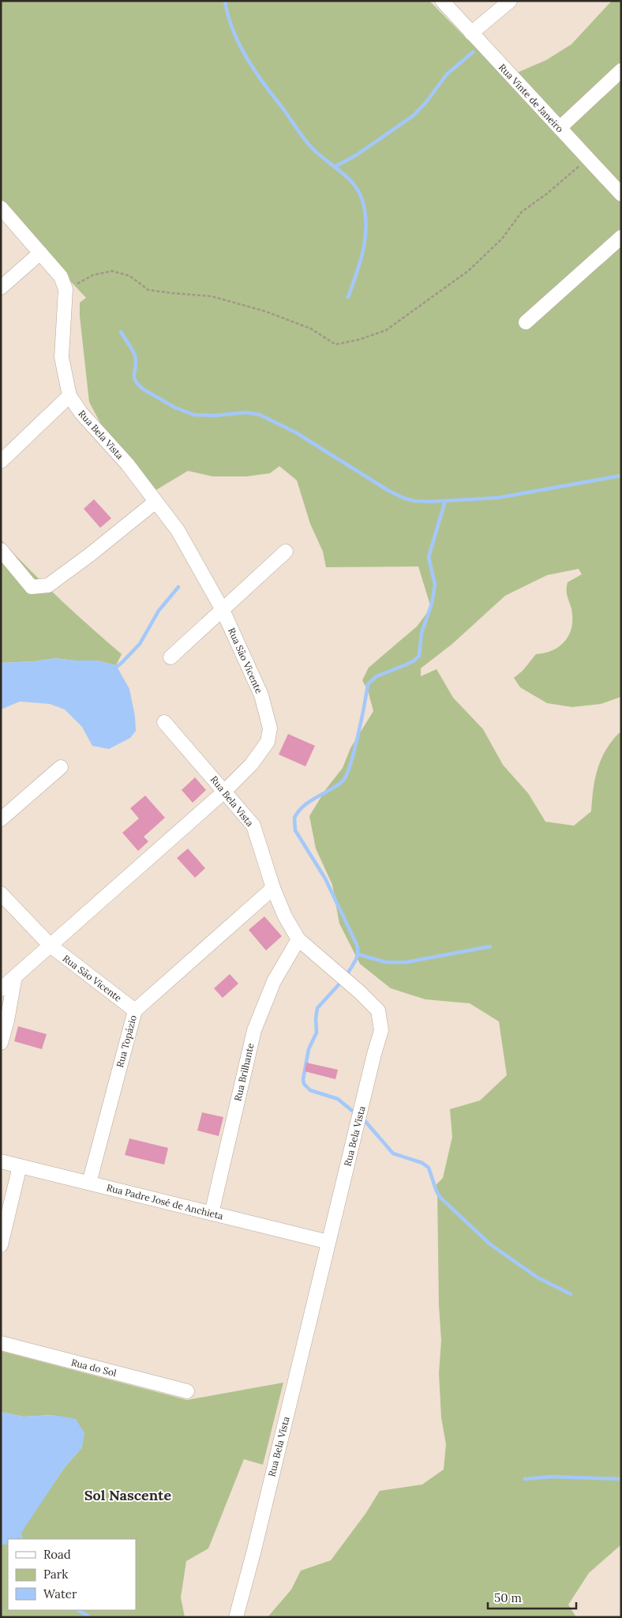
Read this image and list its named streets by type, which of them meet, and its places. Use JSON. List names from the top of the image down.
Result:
{
  "streets": {
    "street": [
      "Rua Vinte de Janeiro",
      "Rua Bela Vista",
      "Rua São Vicente",
      "Rua Topázio",
      "Rua Brilhante",
      "Rua Padre José de Anchieta",
      "Rua do Sol"
    ]
  },
  "crossings": [
    ["Rua Bela Vista", "Rua São Vicente"],
    ["Rua Bela Vista", "Rua Topázio"],
    ["Rua Bela Vista", "Rua Brilhante"],
    ["Rua Bela Vista", "Rua Padre José de Anchieta"],
    ["Rua São Vicente", "Rua Topázio"],
    ["Rua Topázio", "Rua Padre José de Anchieta"],
    ["Rua Brilhante", "Rua Padre José de Anchieta"]
  ],
  "districts": ["Sol Nascente"],
  "legend": ["Road", "Park", "Water"],
  "scale_bar": "50 m"
}
